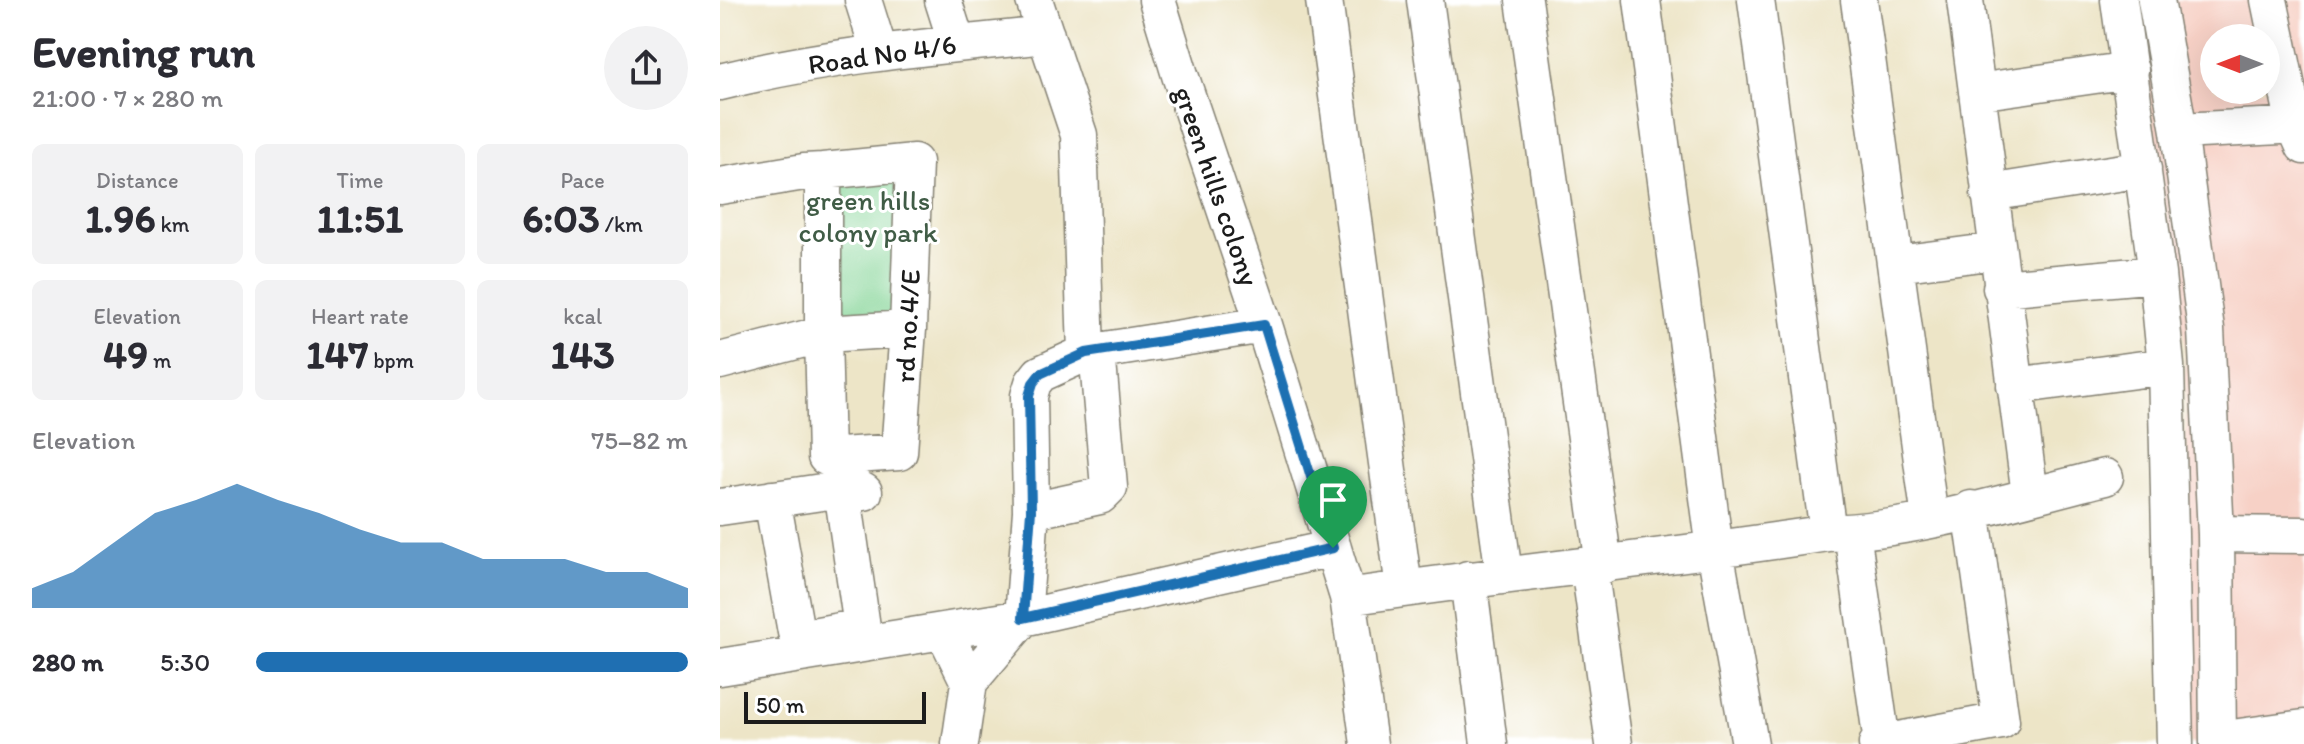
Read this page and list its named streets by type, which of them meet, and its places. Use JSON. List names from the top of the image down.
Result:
{
  "streets": {
    "street": ["Road No 4/6", "green hills colony", "rd no.4/E"]
  },
  "parks": ["green hills colony park"],
  "scale_bar": "50 m",
  "north": "left",
  "page": {
    "heading": ["Evening run", "21:00 · 7 × 280 m"],
    "stats": [
      ["Distance", "1.96 km"],
      ["Time", "11:51"],
      ["Pace", "6:03 /km"],
      ["Elevation", "49 m"],
      ["Heart rate", "147 bpm"],
      ["kcal", "143"]
    ],
    "chart": ["Elevation", "75–82 m"],
    "list": [
      {
        "name": "280 m",
        "note": "5:30"
      }
    ],
    "scale": "50 m"
  }
}
